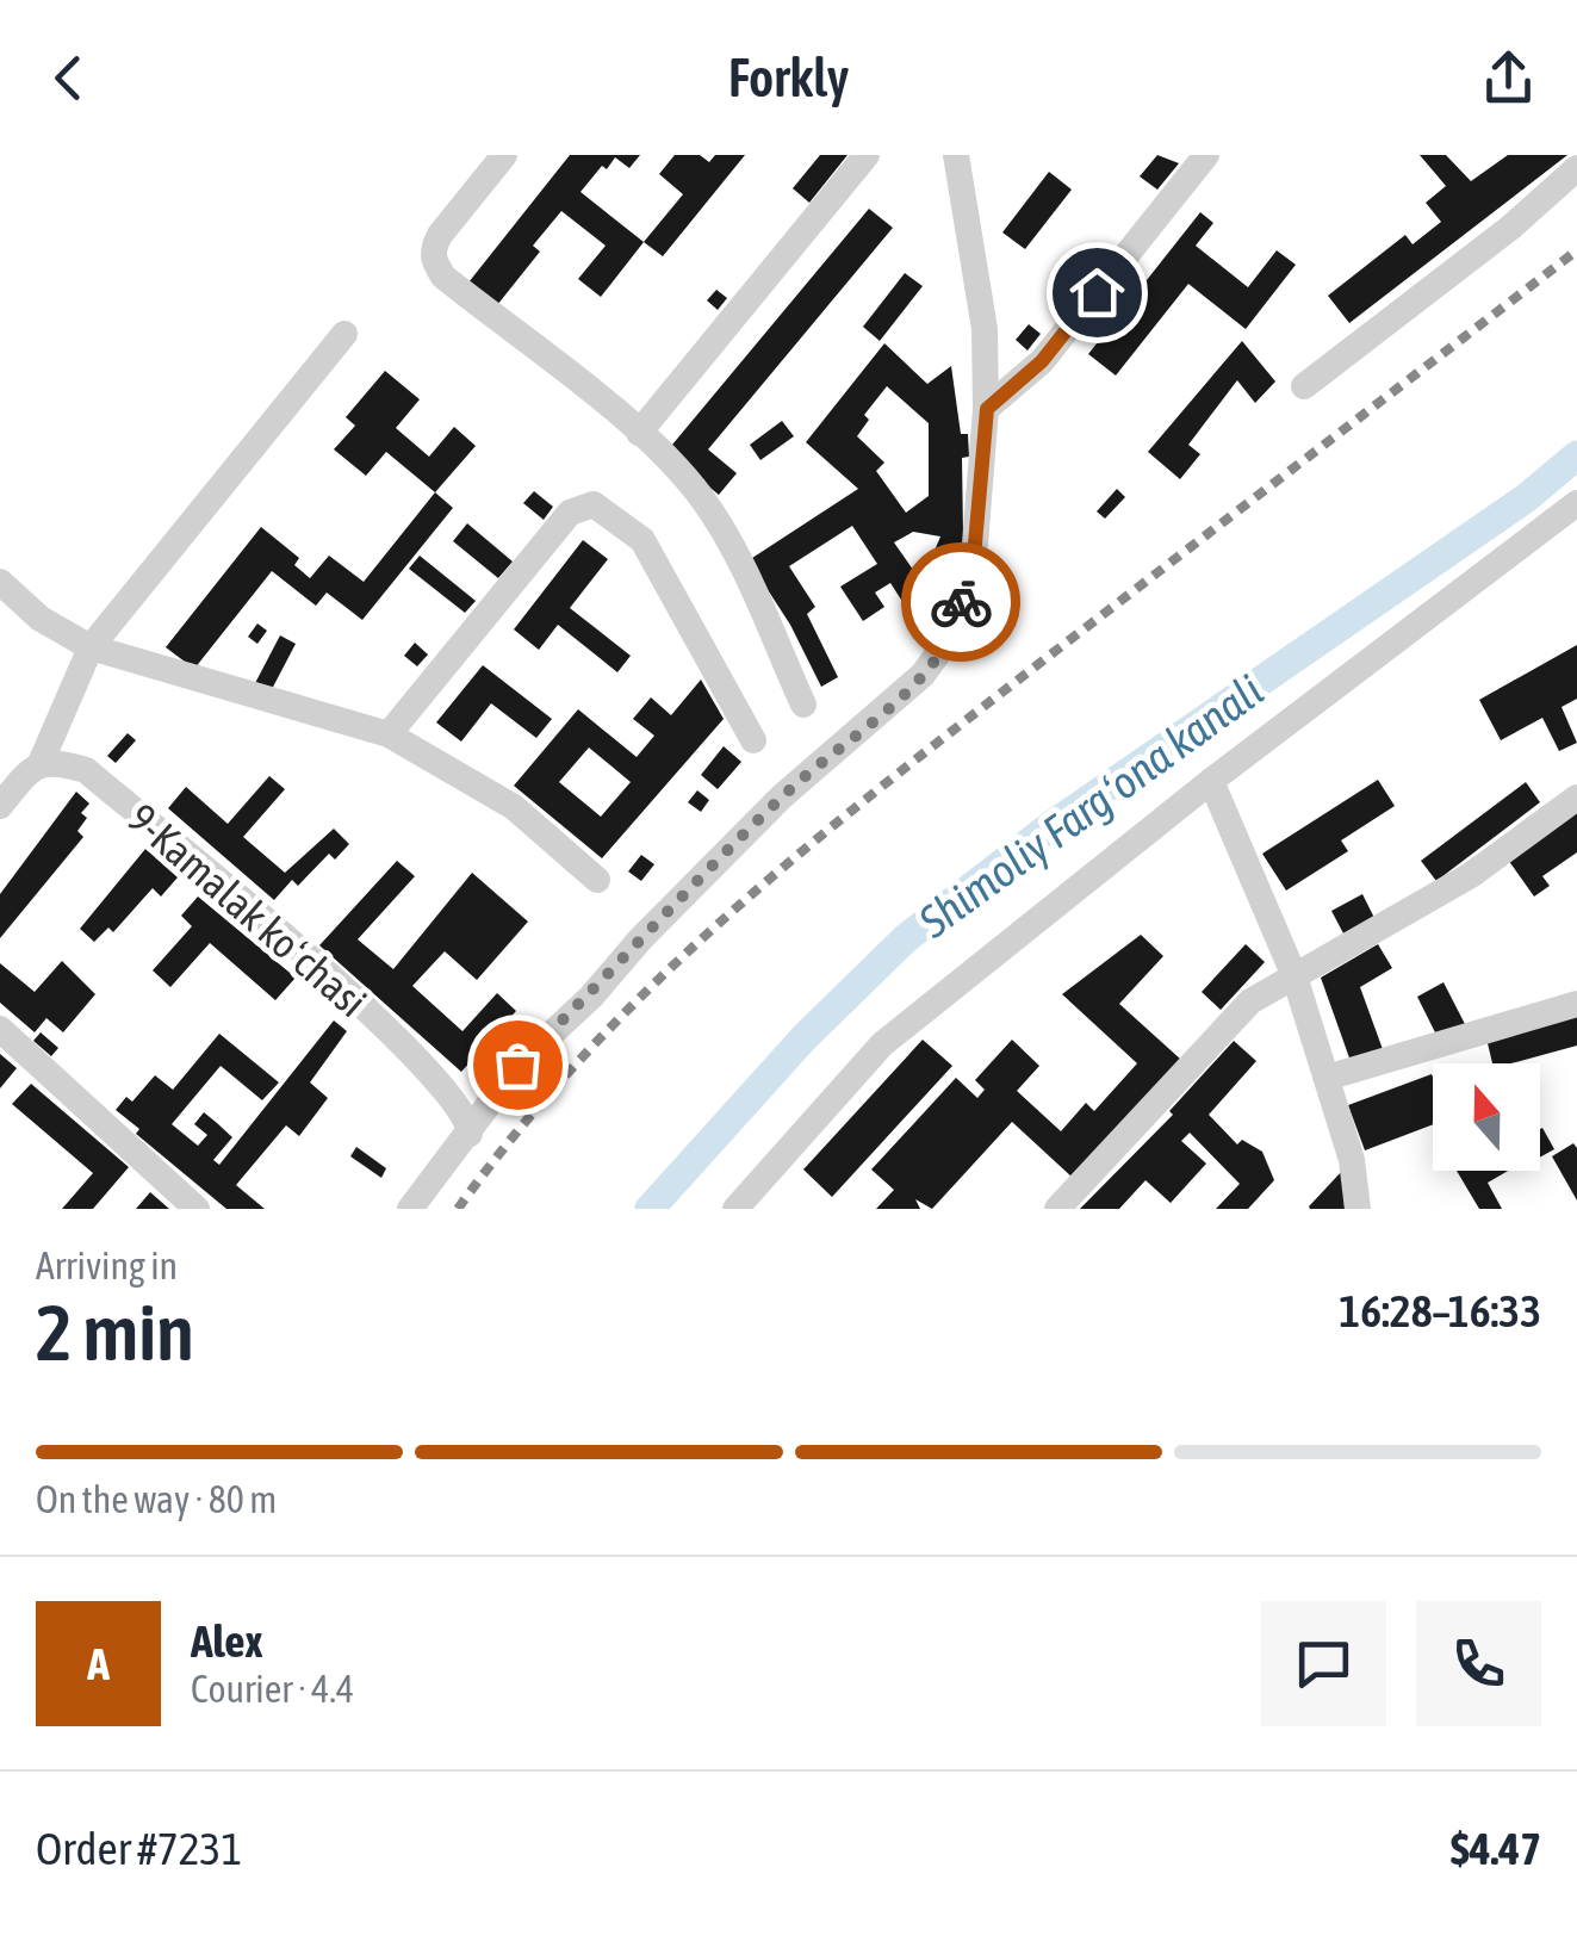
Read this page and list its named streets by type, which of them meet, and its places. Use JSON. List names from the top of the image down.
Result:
{
  "streets": {
    "street": ["9-Kamalak koʻchasi"]
  },
  "water": ["Shimoliy Fargʻona kanali"],
  "north": "top",
  "page": {
    "header": "Forkly",
    "heading": ["2 min", "Arriving in", "16:28–16:33"],
    "panel": [
      "Alex",
      "Courier · 4.4",
      "Order #7231",
      "$4.47"
    ],
    "bar": "On the way · 80 m",
    "round": "A"
  }
}
